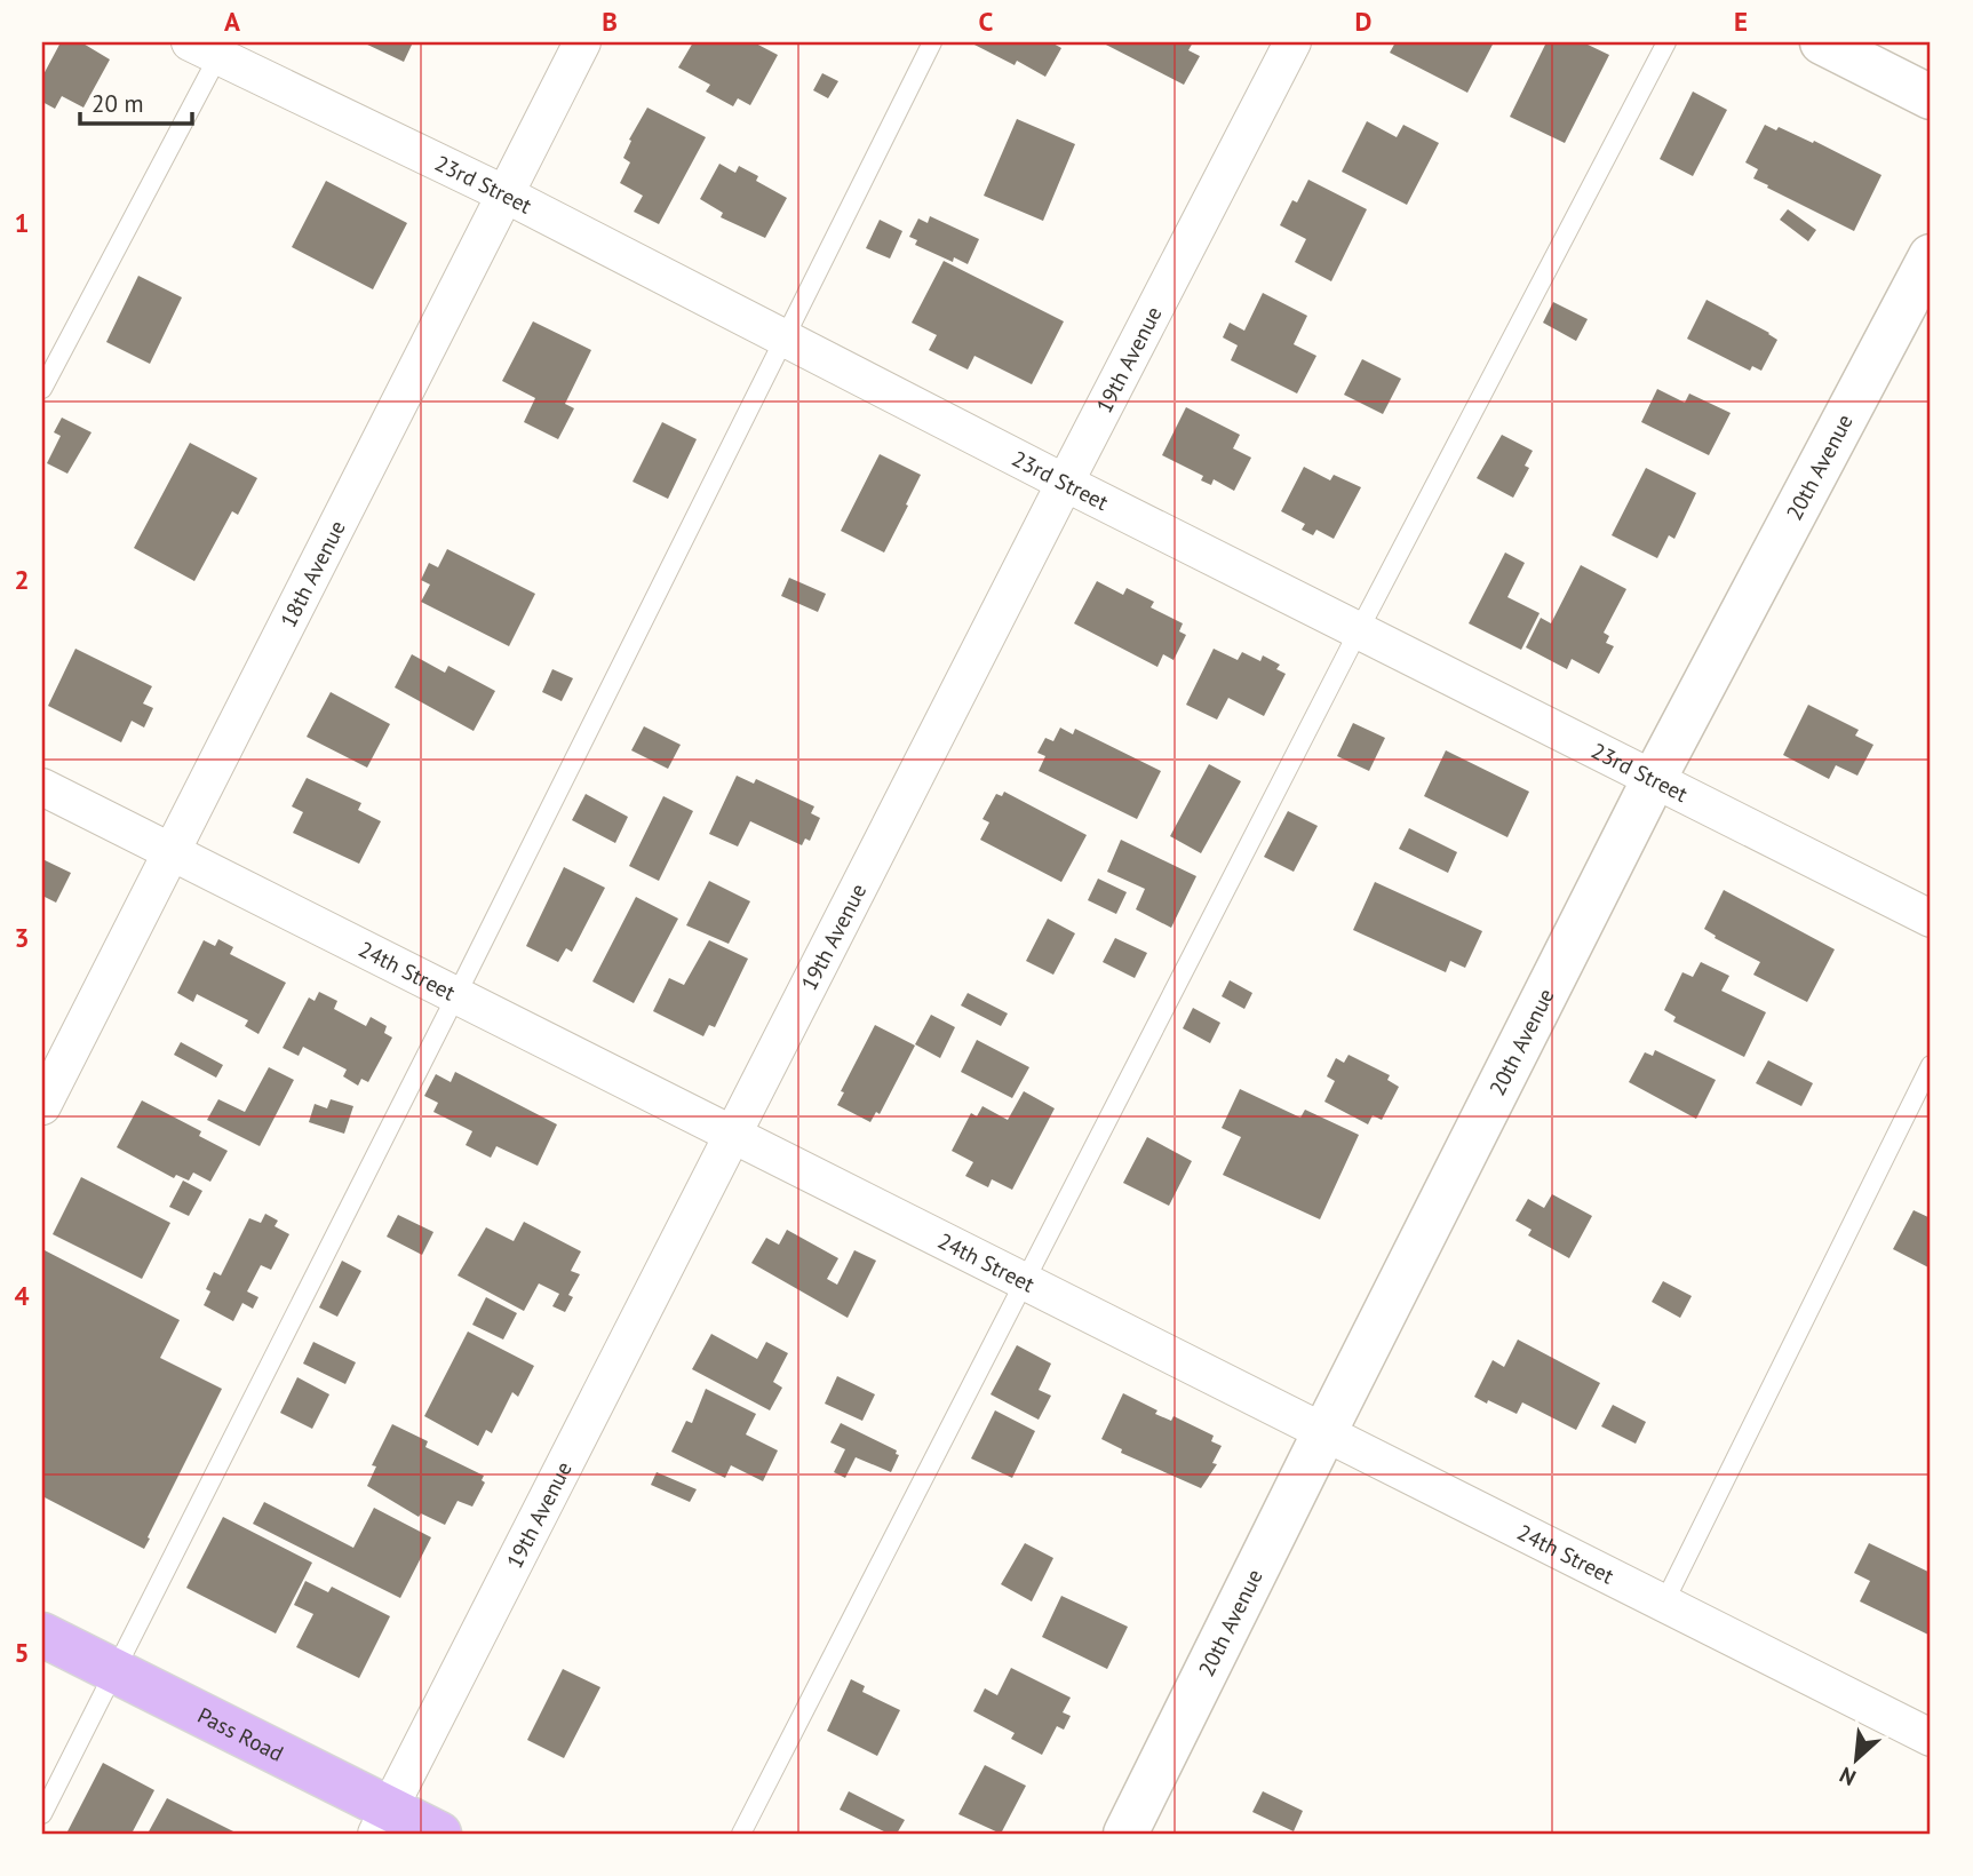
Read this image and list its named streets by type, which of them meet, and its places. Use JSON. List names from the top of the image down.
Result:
{
  "streets": {
    "main road": ["Pass Road"],
    "street": [
      "23rd Street",
      "19th Avenue",
      "20th Avenue",
      "18th Avenue",
      "24th Street"
    ]
  },
  "crossings": [
    ["23rd Street", "19th Avenue"],
    ["23rd Street", "20th Avenue"],
    ["23rd Street", "18th Avenue"],
    ["19th Avenue", "24th Street"],
    ["19th Avenue", "Pass Road"],
    ["20th Avenue", "24th Street"],
    ["18th Avenue", "24th Street"]
  ],
  "scale_bar": "20 m",
  "north": "bottom left",
  "grid": {
    "columns": [
      "A",
      "B",
      "C",
      "D",
      "E"
    ],
    "rows": [
      "1",
      "2",
      "3",
      "4",
      "5"
    ]
  }
}
